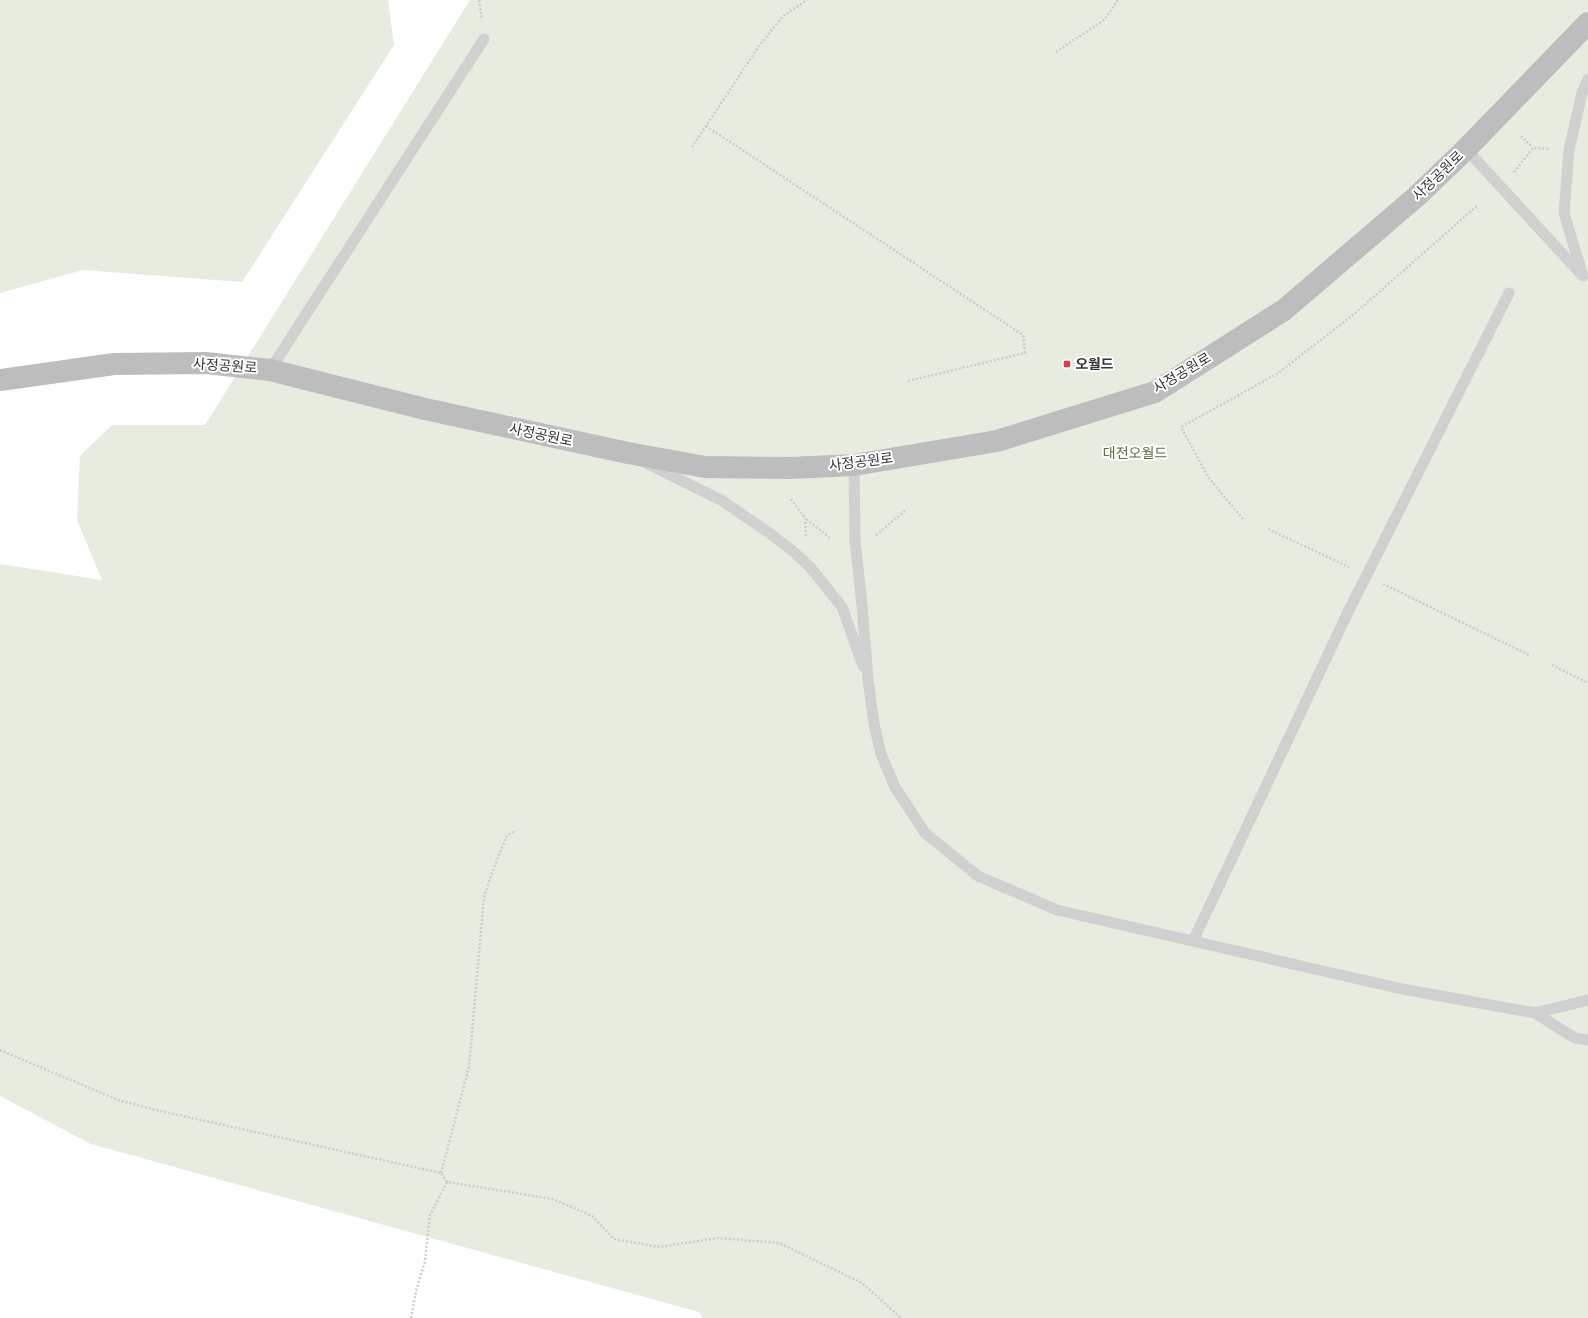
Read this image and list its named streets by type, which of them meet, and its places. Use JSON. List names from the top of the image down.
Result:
{
  "streets": {
    "main road": ["사정공원로"]
  },
  "parks": ["대전오월드"],
  "places": {
    "transit": ["오월드"]
  }
}
